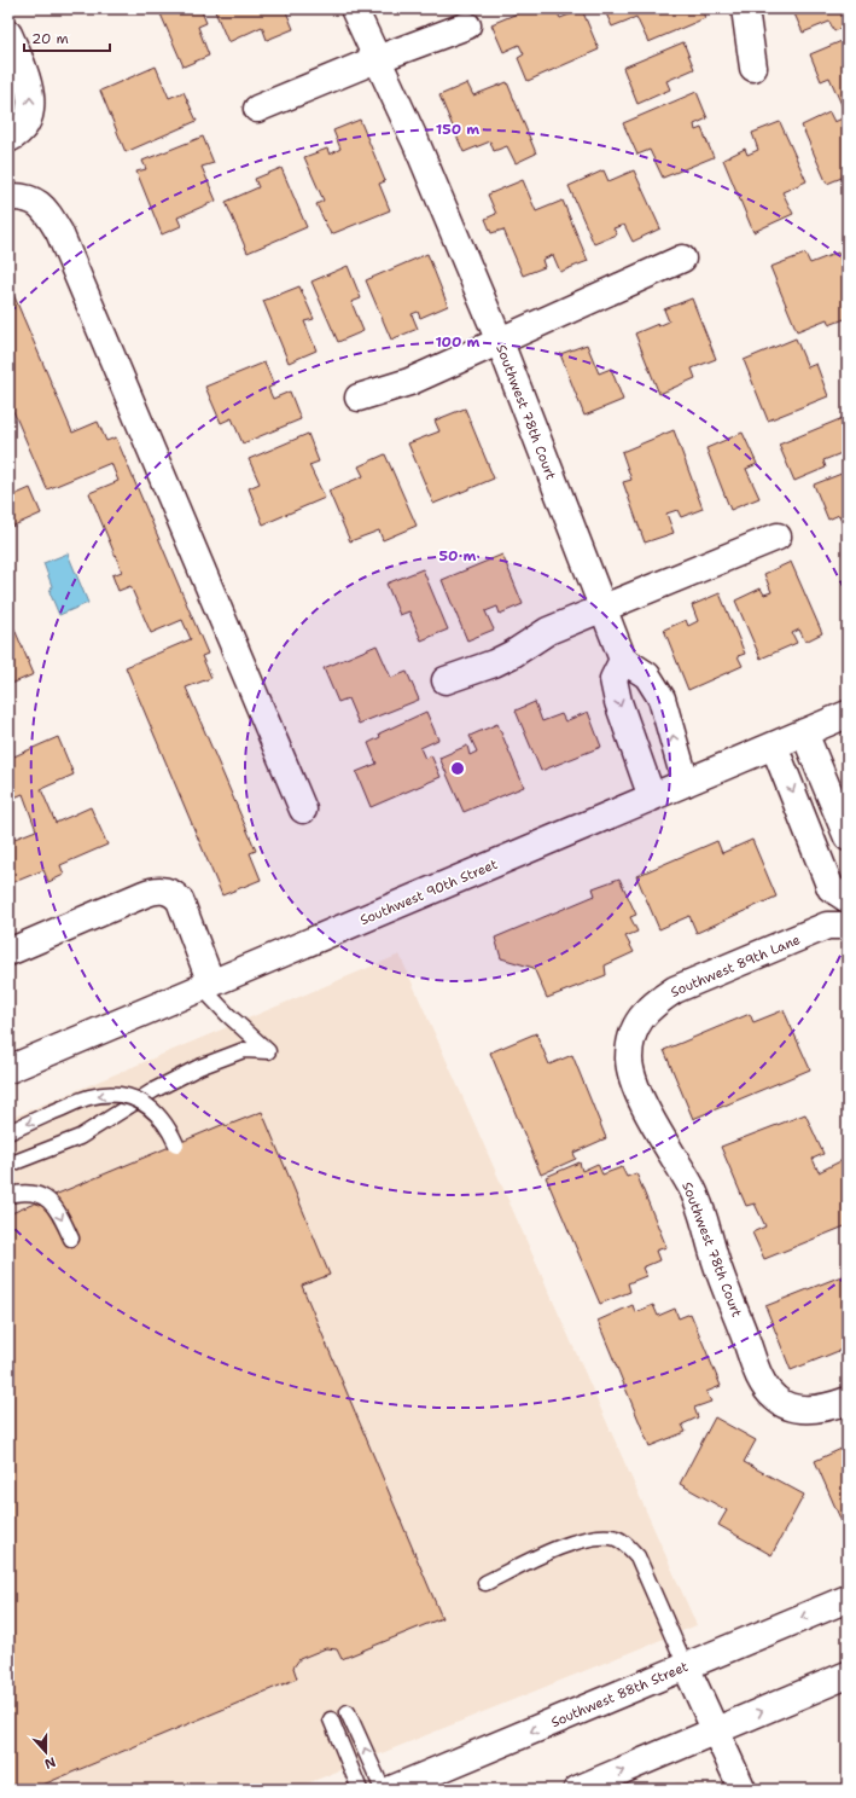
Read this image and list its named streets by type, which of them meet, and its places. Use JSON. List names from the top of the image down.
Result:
{
  "streets": {
    "street": [
      "Southwest 78th Court",
      "Southwest 90th Street",
      "Southwest 89th Lane",
      "Southwest 88th Street"
    ]
  },
  "crossings": [
    ["Southwest 78th Court", "Southwest 89th Lane"]
  ],
  "scale_bar": "20 m",
  "north": "bottom",
  "rings": ["150 m", "100 m", "50 m"]
}
